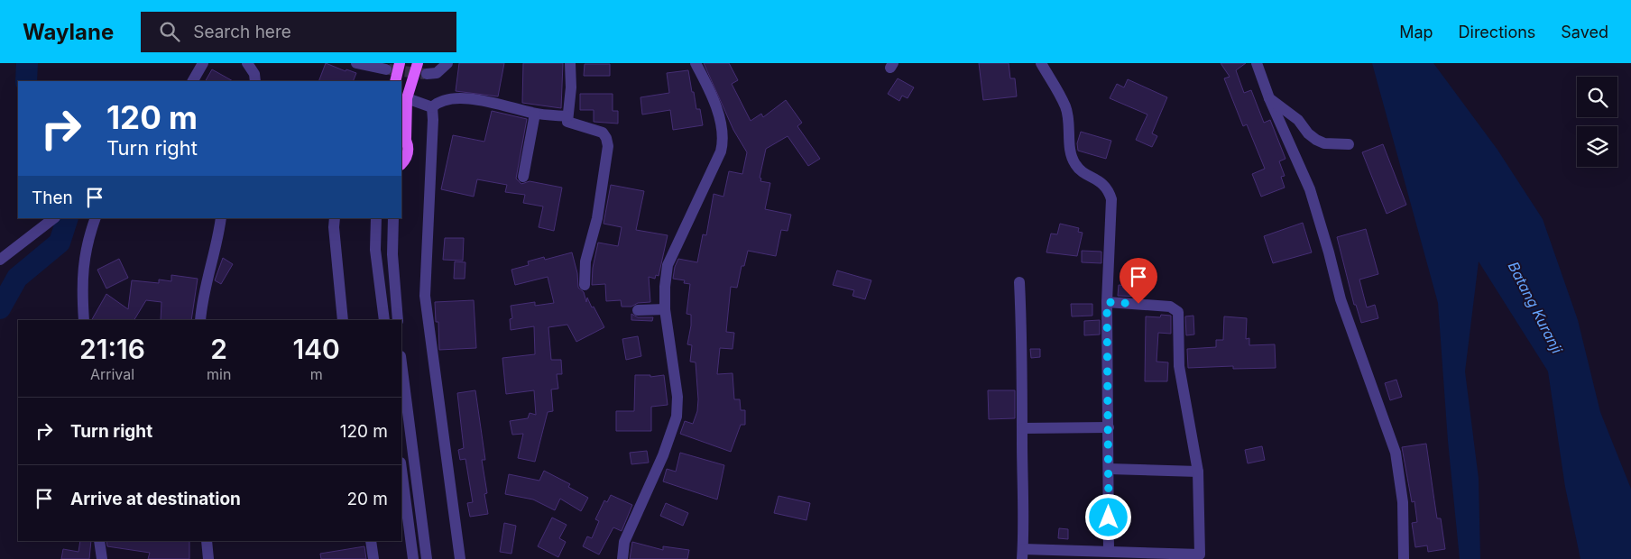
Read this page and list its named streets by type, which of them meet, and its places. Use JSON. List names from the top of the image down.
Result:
{
  "water": ["Batang Kuranji"],
  "page": {
    "header": "Waylane",
    "search": "Search here",
    "nav": ["Map", "Directions", "Saved"],
    "turn": ["120 m", "Turn right"],
    "then": "Then",
    "eta": [
      "21:16",
      "Arrival",
      "2",
      "min",
      "140",
      "m"
    ],
    "list": [
      {
        "name": "Turn right",
        "value": "120 m"
      },
      {
        "name": "Arrive at destination",
        "value": "20 m"
      }
    ]
  }
}
